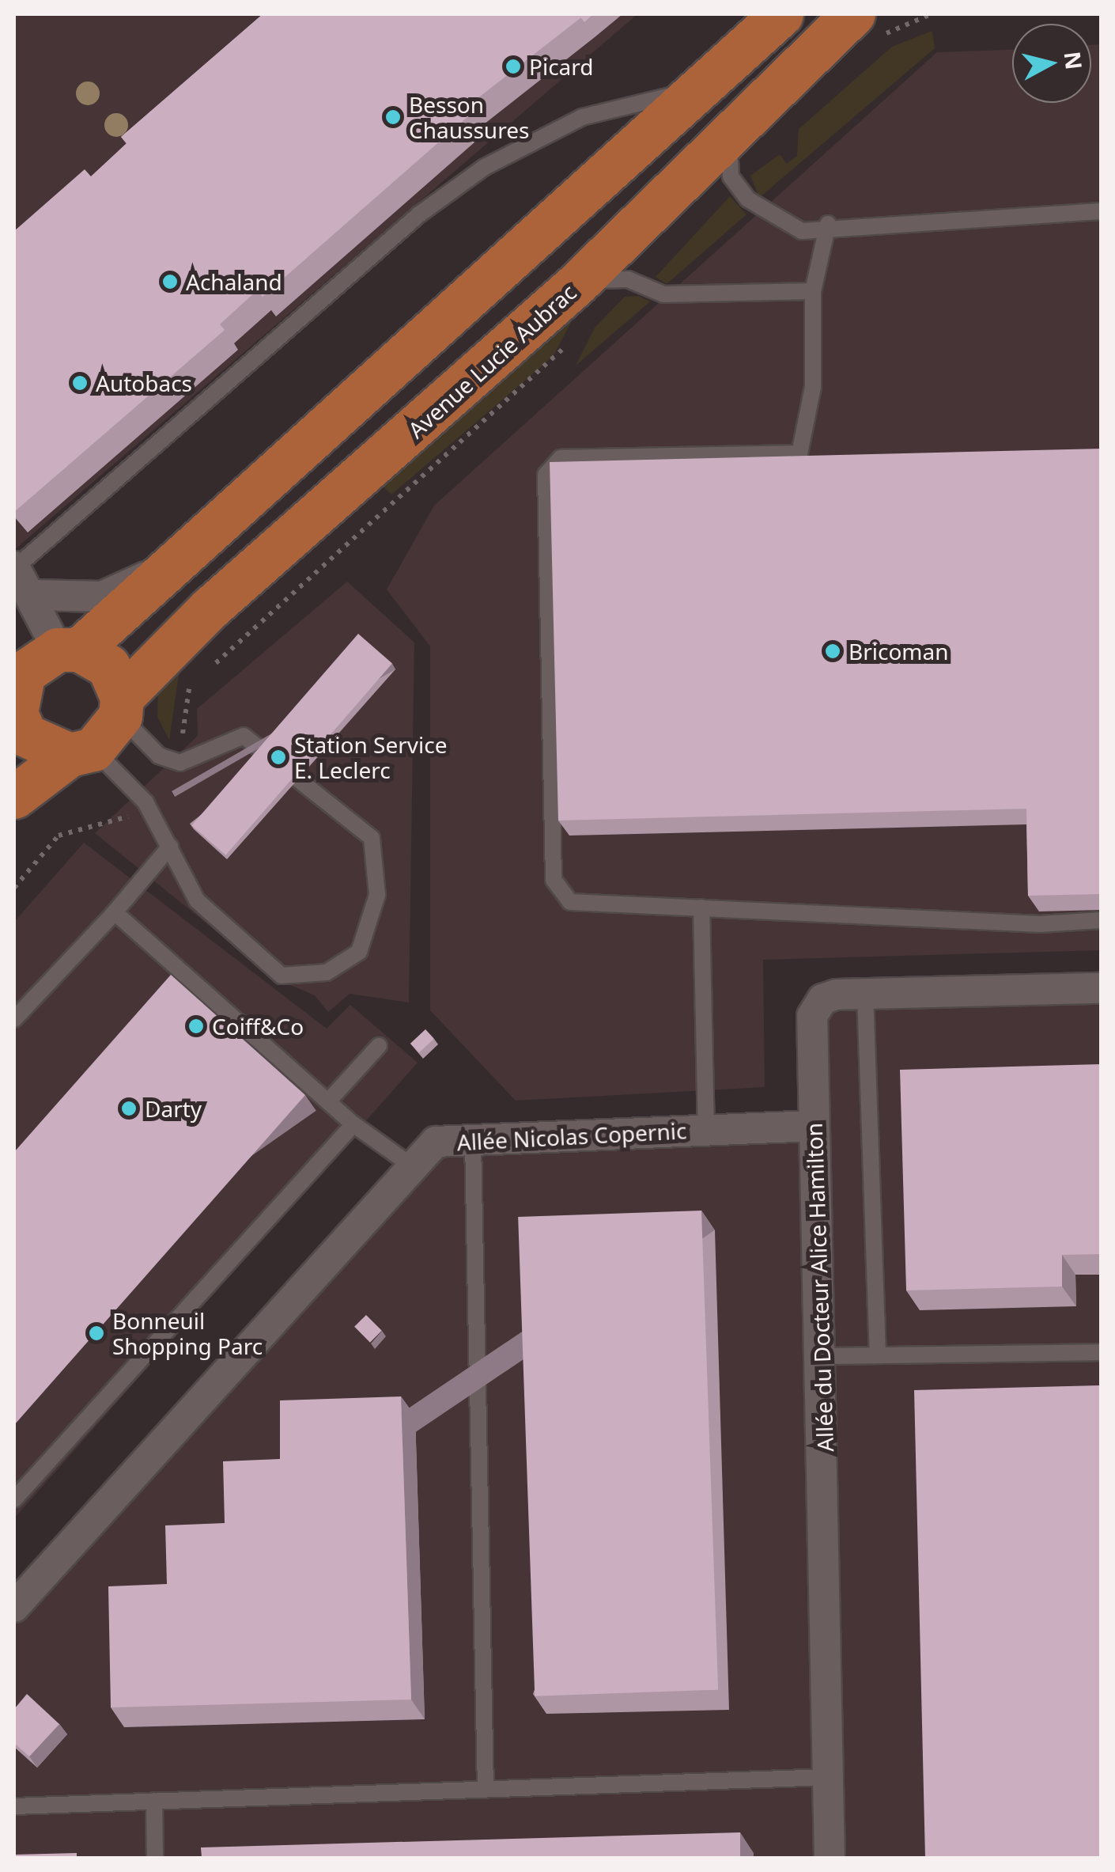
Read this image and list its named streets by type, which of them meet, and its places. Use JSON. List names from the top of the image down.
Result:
{
  "streets": {
    "main road": ["Avenue Lucie Aubrac"],
    "street": ["Allée Nicolas Copernic", "Allée du Docteur Alice Hamilton"]
  },
  "crossings": [
    ["Allée Nicolas Copernic", "Allée du Docteur Alice Hamilton"]
  ],
  "places": [
    "Picard",
    "Besson Chaussures",
    "Achaland",
    "Autobacs",
    "Bricoman",
    "Station Service E. Leclerc",
    "Coiff&Co",
    "Darty",
    "Bonneuil Shopping Parc"
  ],
  "north": "right"
}
